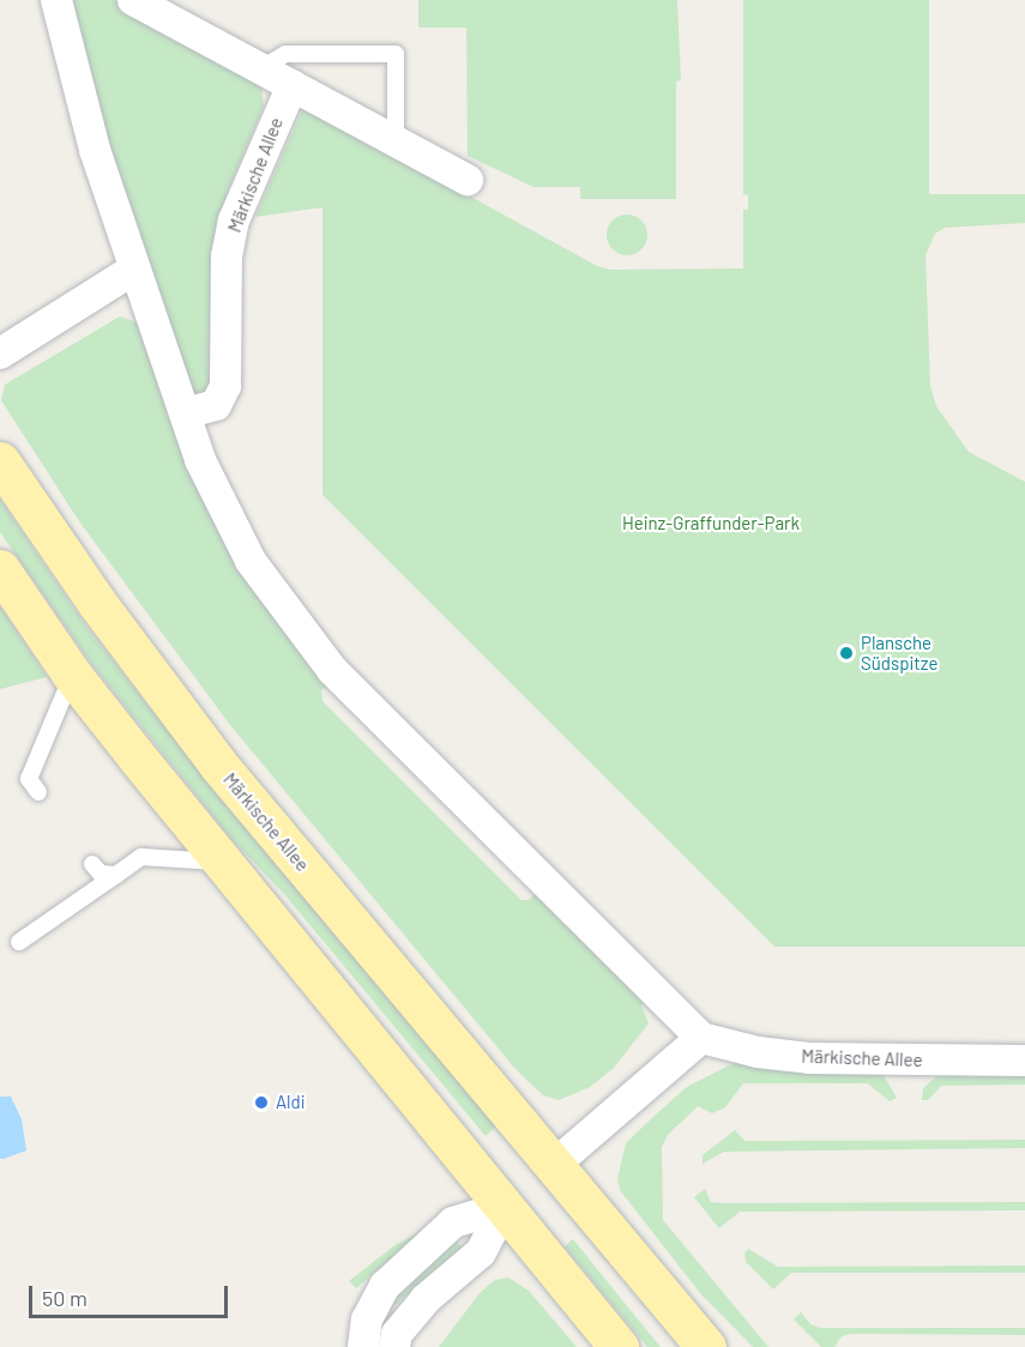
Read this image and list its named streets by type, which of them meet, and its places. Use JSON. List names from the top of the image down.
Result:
{
  "streets": {
    "main road": ["Märkische Allee"]
  },
  "parks": ["Heinz-Graffunder-Park"],
  "places": ["Plansche Südspitze", "Aldi"],
  "scale_bar": "50 m"
}
